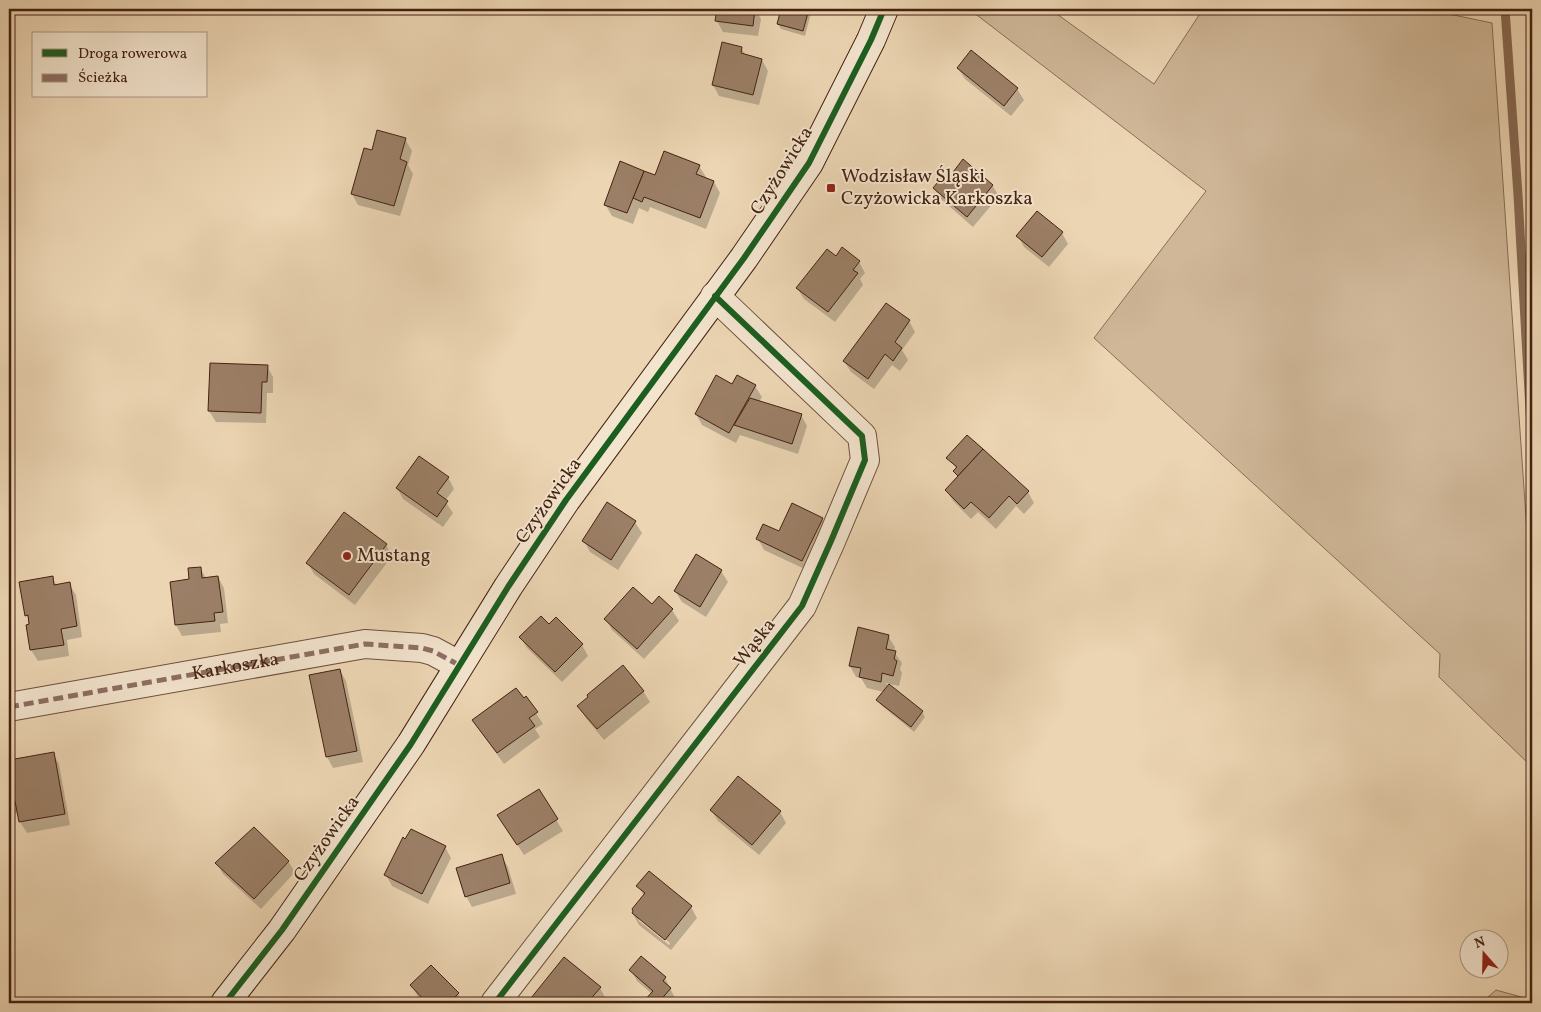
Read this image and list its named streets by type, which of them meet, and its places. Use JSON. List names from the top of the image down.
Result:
{
  "streets": {
    "street": ["Czyżowicka", "Wąska", "Karkoszka"]
  },
  "crossings": [
    ["Czyżowicka", "Wąska"],
    ["Czyżowicka", "Karkoszka"]
  ],
  "places": {
    "transit": ["Wodzisław Śląski Czyżowicka Karkoszka"],
    "other": ["Mustang"]
  },
  "legend": ["Droga rowerowa", "Ścieżka"],
  "north": "top"
}
